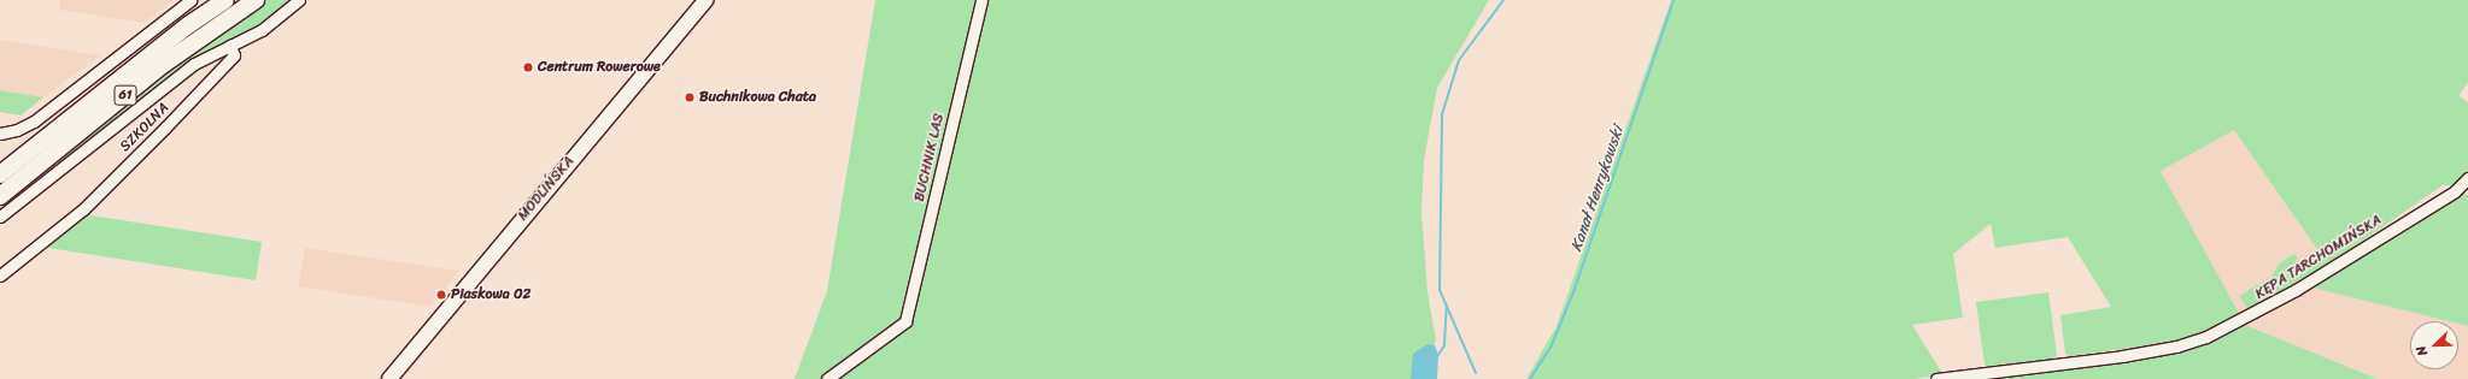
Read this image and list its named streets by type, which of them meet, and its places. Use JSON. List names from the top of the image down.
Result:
{
  "streets": {
    "main road": ["61", "MODLIŃSKA"],
    "street": ["SZKOLNA", "BUCHNIK LAS", "KĘPA TARCHOMIŃSKA"]
  },
  "water": ["Kanał Henrykowski"],
  "places": ["Centrum Rowerowe", "Buchnikowa Chata", "Piaskowa 02"],
  "north": "bottom left"
}
